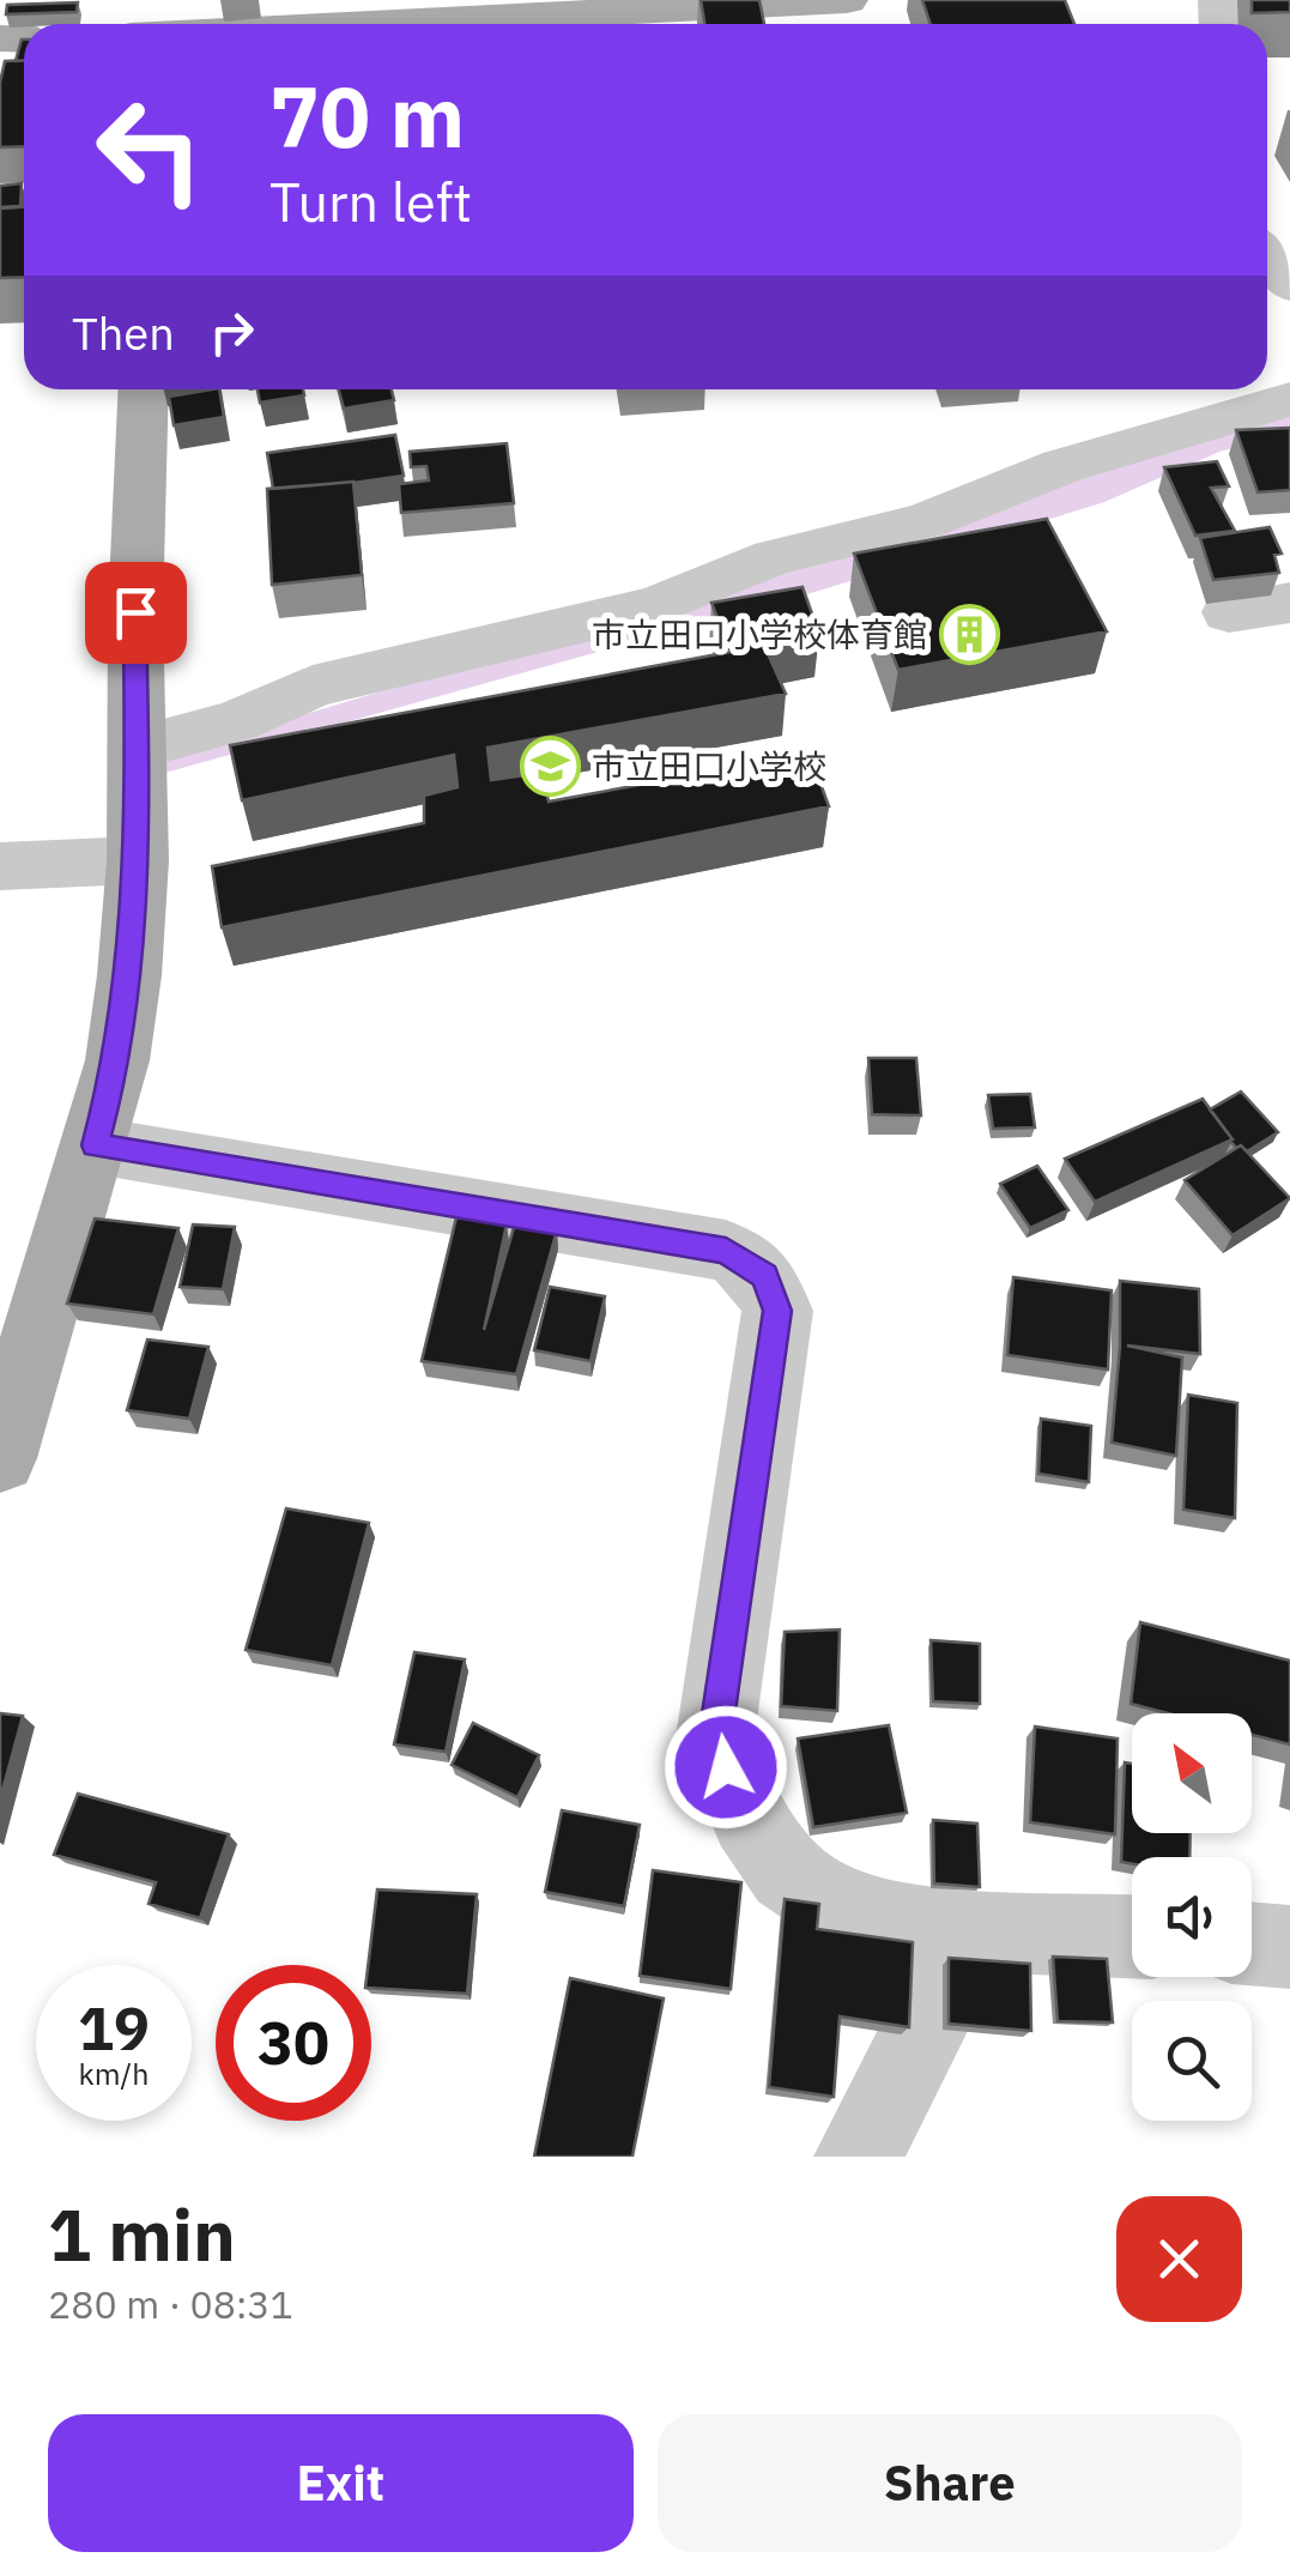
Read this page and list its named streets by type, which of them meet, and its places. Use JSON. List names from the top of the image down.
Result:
{
  "places": {
    "building": ["市立田口小学校体育館"],
    "school or university": ["市立田口小学校"]
  },
  "north": "top left",
  "page": {
    "turn": ["70 m", "Turn left"],
    "then": "Then",
    "speed": "19 km/h",
    "limit": "30",
    "heading": ["1 min", "280 m · 08:31"],
    "buttons": ["Exit", "Share"]
  }
}
